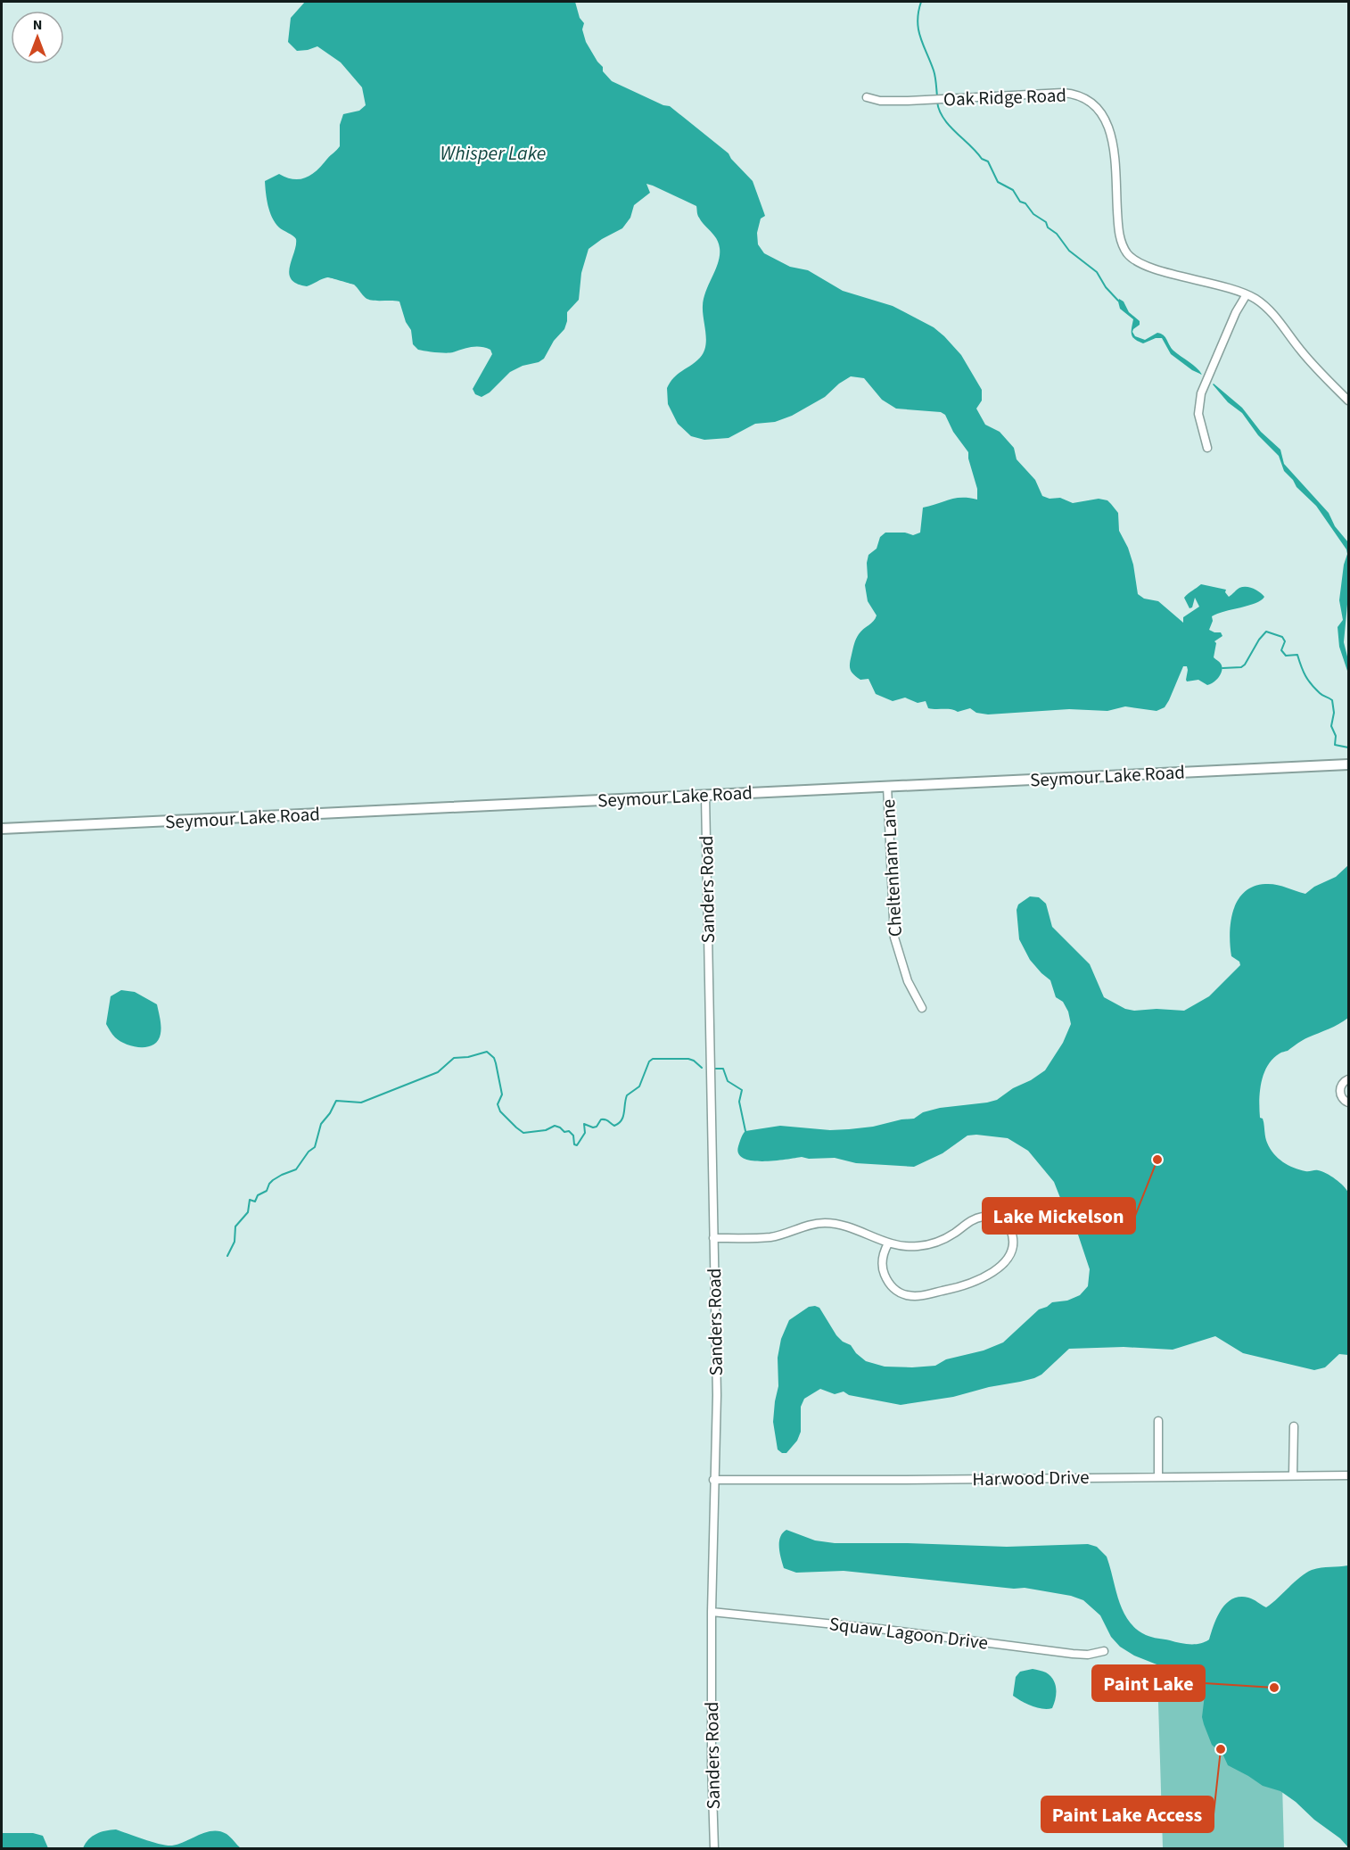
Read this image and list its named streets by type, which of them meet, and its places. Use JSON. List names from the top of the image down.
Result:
{
  "streets": {
    "street": [
      "Oak Ridge Road",
      "Seymour Lake Road",
      "Cheltenham Lane",
      "Sanders Road",
      "Harwood Drive",
      "Squaw Lagoon Drive"
    ]
  },
  "crossings": [
    ["Seymour Lake Road", "Cheltenham Lane"],
    ["Seymour Lake Road", "Sanders Road"],
    ["Sanders Road", "Harwood Drive"],
    ["Sanders Road", "Squaw Lagoon Drive"]
  ],
  "water": ["Whisper Lake"],
  "places": ["Lake Mickelson", "Paint Lake", "Paint Lake Access"],
  "north": "top"
}
